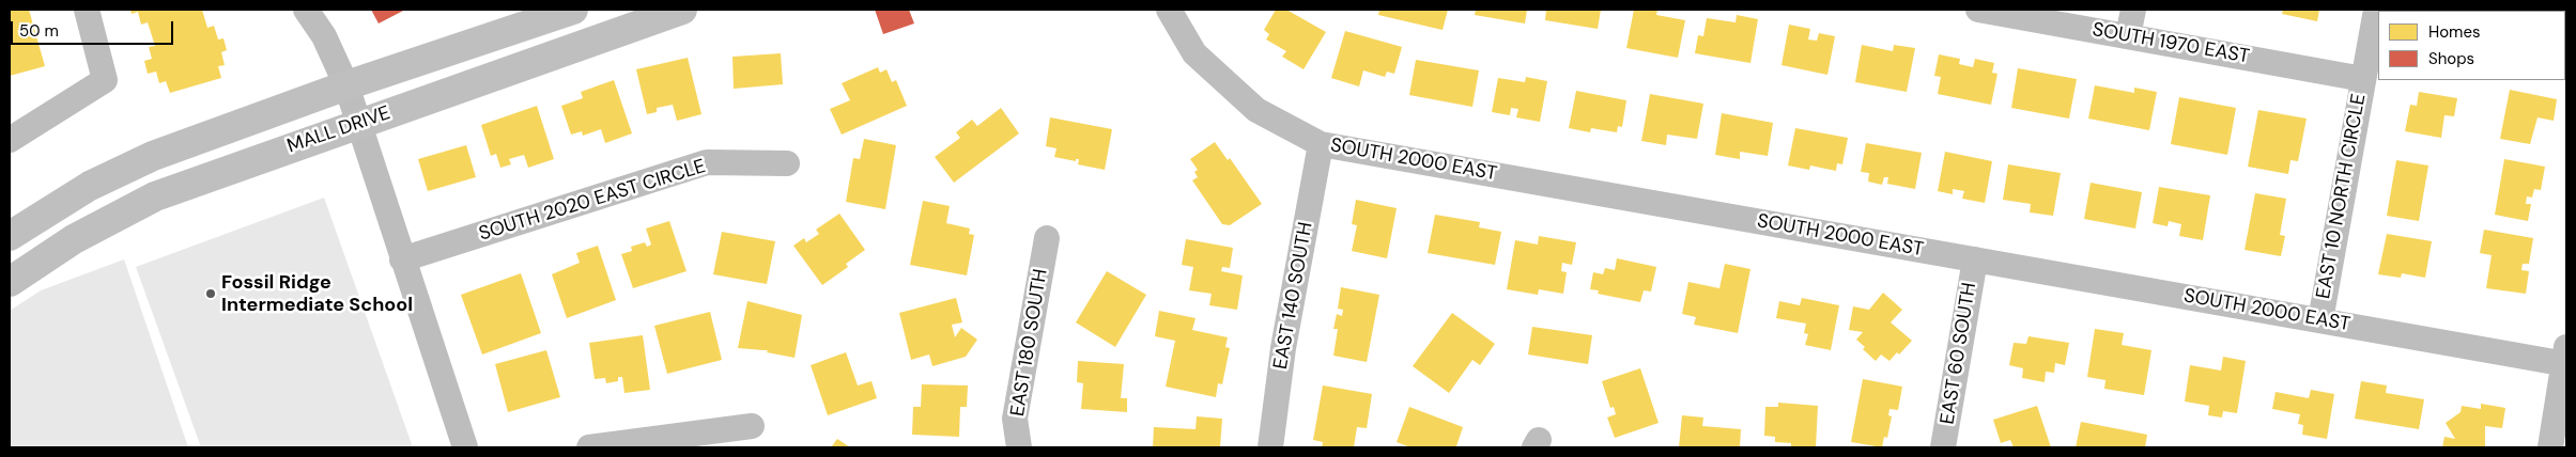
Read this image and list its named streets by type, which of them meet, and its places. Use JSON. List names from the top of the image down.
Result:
{
  "streets": {
    "main road": ["MALL DRIVE"],
    "street": [
      "SOUTH 1970 EAST",
      "SOUTH 2000 EAST",
      "EAST 10 NORTH CIRCLE",
      "SOUTH 2020 EAST CIRCLE",
      "EAST 140 SOUTH",
      "EAST 180 SOUTH",
      "EAST 60 SOUTH"
    ]
  },
  "crossings": [
    ["SOUTH 1970 EAST", "EAST 10 NORTH CIRCLE"],
    ["SOUTH 2000 EAST", "EAST 10 NORTH CIRCLE"],
    ["SOUTH 2000 EAST", "EAST 140 SOUTH"],
    ["SOUTH 2000 EAST", "EAST 60 SOUTH"]
  ],
  "places": ["Fossil Ridge Intermediate School"],
  "legend": ["Homes", "Shops"],
  "scale_bar": "50 m"
}
